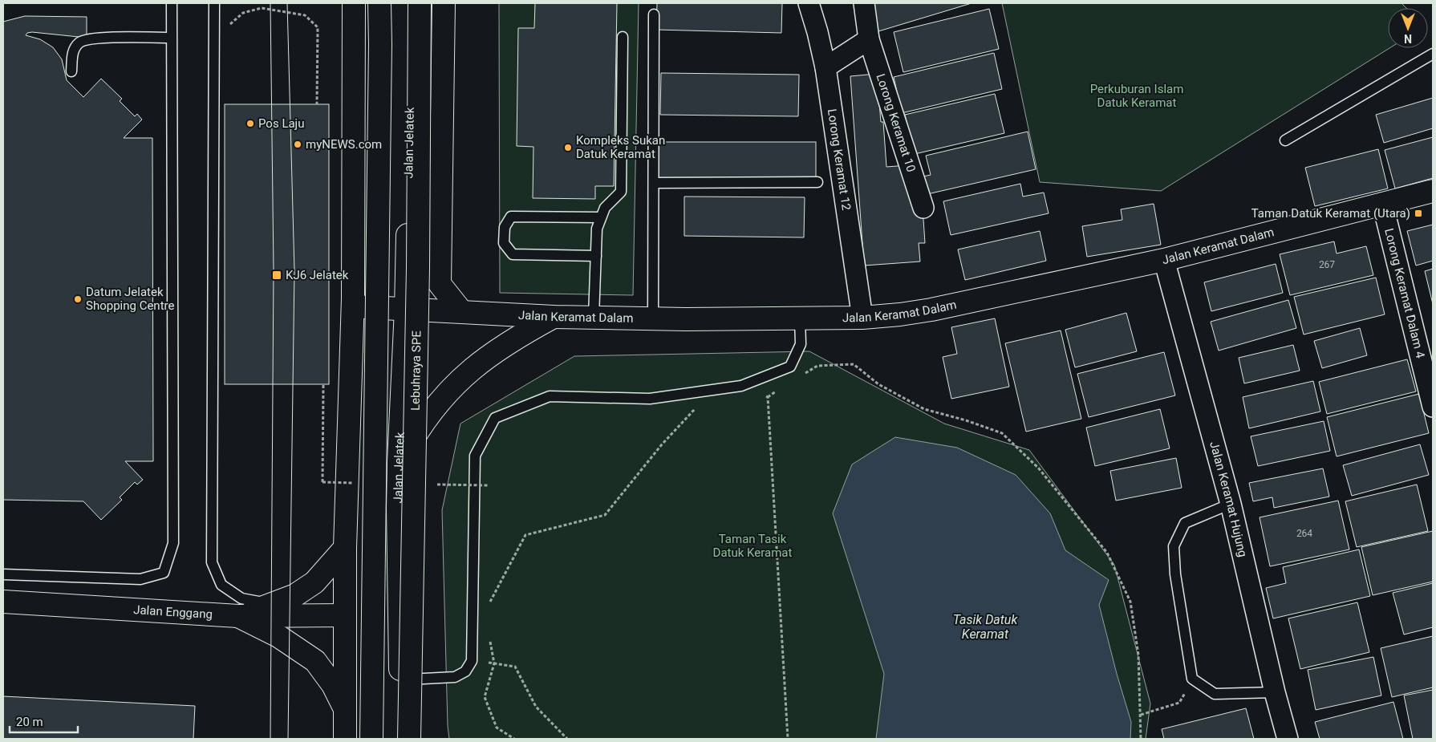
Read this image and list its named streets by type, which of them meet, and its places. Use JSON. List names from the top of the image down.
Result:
{
  "streets": {
    "main road": [
      "Jalan Jelatek",
      "Jalan Keramat Dalam",
      "Lebuhraya SPE",
      "Jalan Enggang"
    ],
    "street": [
      "Lorong Keramat 10",
      "Lorong Keramat 12",
      "Lorong Keramat Dalam 4",
      "Jalan Keramat Hujung"
    ]
  },
  "crossings": [
    ["Jalan Jelatek", "Jalan Keramat Dalam"],
    ["Jalan Jelatek", "Jalan Enggang"],
    ["Lorong Keramat 12", "Jalan Keramat Dalam"],
    ["Jalan Keramat Dalam", "Lorong Keramat Dalam 4"],
    ["Jalan Keramat Dalam", "Jalan Keramat Hujung"]
  ],
  "water": ["Tasik Datuk Keramat"],
  "parks": ["Perkuburan Islam Datuk Keramat", "Taman Tasik Datuk Keramat"],
  "places": {
    "other": [
      "Pos Laju",
      "myNEWS.com",
      "Kompleks Sukan Datuk Keramat",
      "Datum Jelatek Shopping Centre"
    ],
    "transit": ["Taman Datuk Keramat (Utara)", "KJ6 Jelatek"]
  },
  "house_numbers": ["267", "264"],
  "scale_bar": "20 m",
  "north": "bottom"
}
